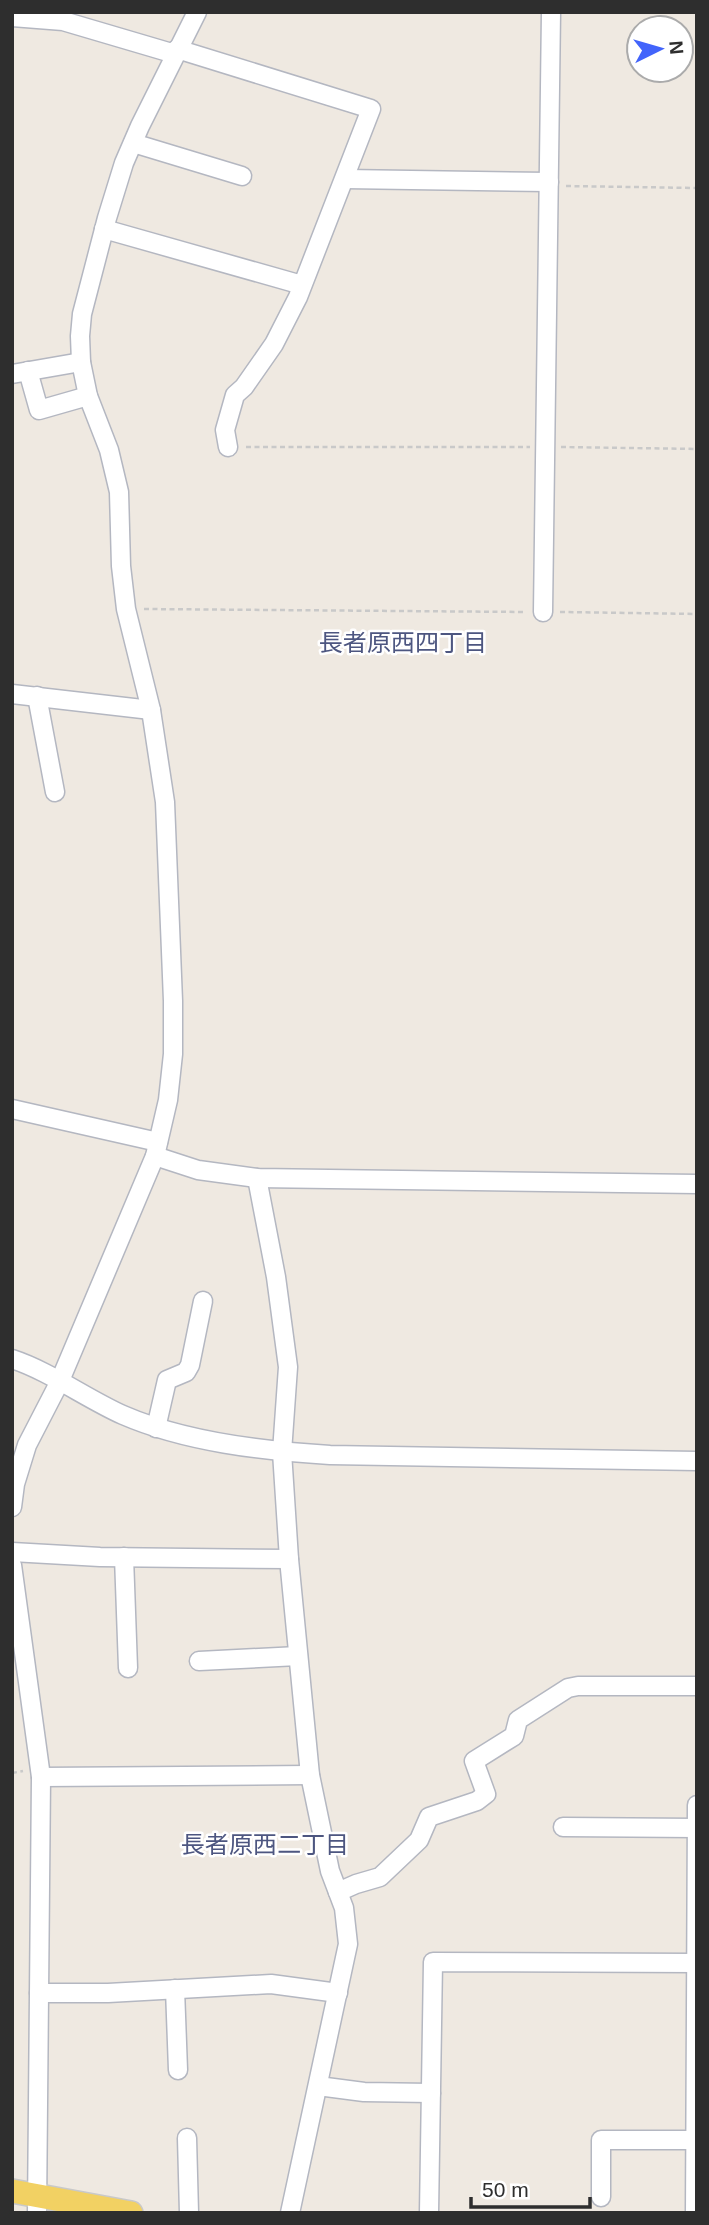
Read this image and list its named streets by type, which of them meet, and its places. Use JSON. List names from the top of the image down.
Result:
{
  "districts": ["長者原西四丁目", "長者原西二丁目"],
  "scale_bar": "50 m",
  "north": "right"
}
